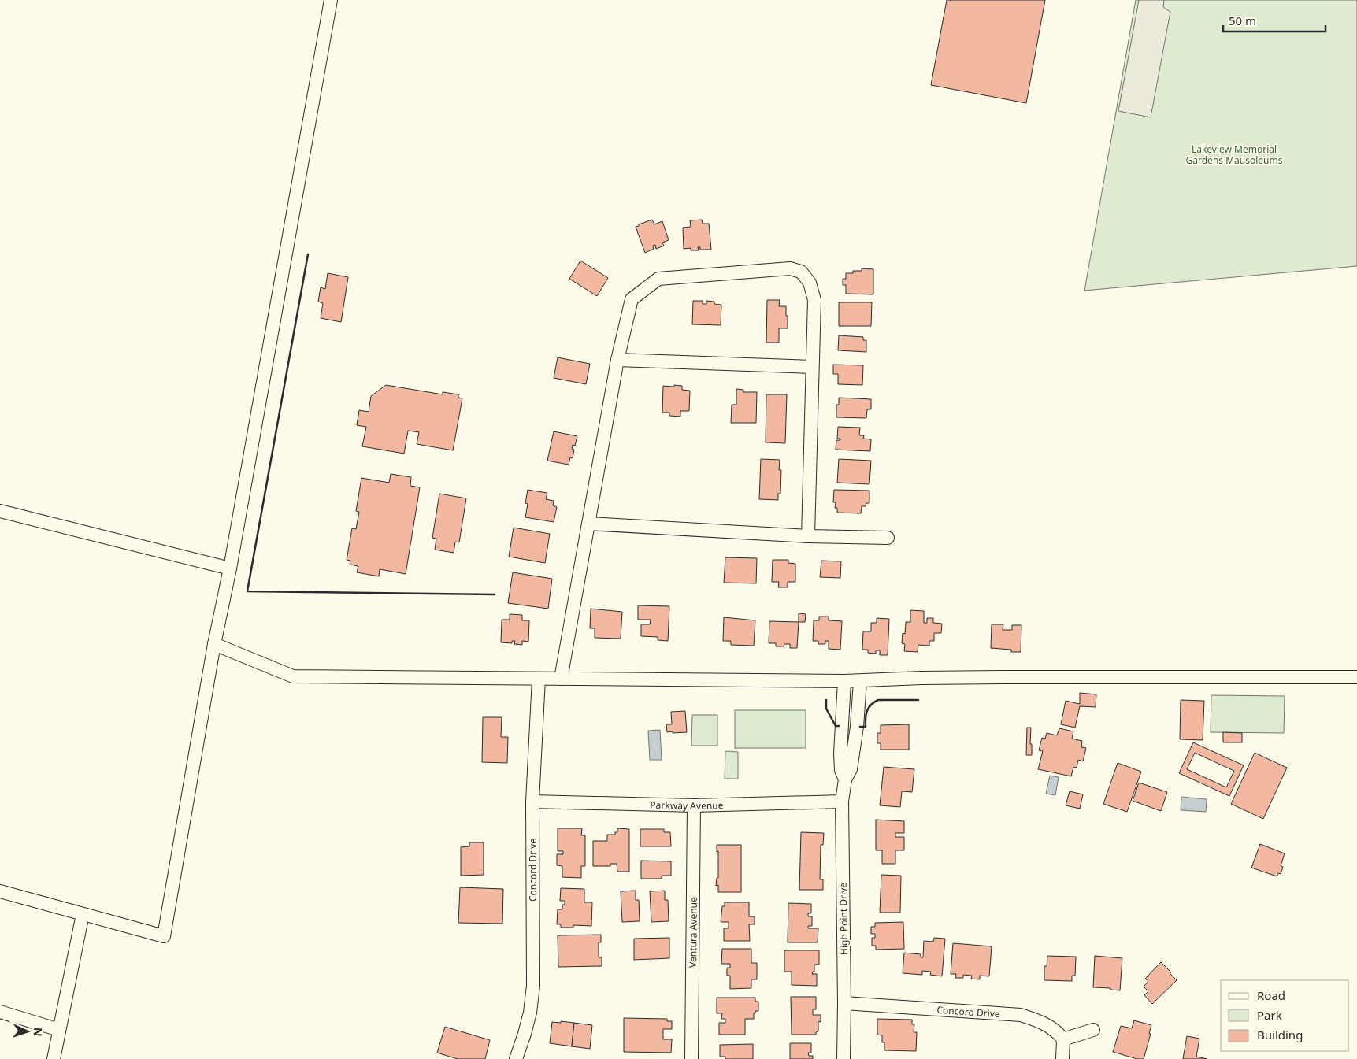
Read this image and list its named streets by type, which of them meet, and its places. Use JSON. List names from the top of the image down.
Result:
{
  "streets": {
    "street": [
      "Parkway Avenue",
      "Concord Drive",
      "High Point Drive",
      "Ventura Avenue"
    ]
  },
  "crossings": [
    ["Parkway Avenue", "Concord Drive"],
    ["Parkway Avenue", "High Point Drive"],
    ["Parkway Avenue", "Ventura Avenue"],
    ["Concord Drive", "High Point Drive"]
  ],
  "parks": ["Lakeview Memorial Gardens Mausoleums"],
  "legend": ["Road", "Park", "Building"],
  "scale_bar": "50 m",
  "north": "right"
}
